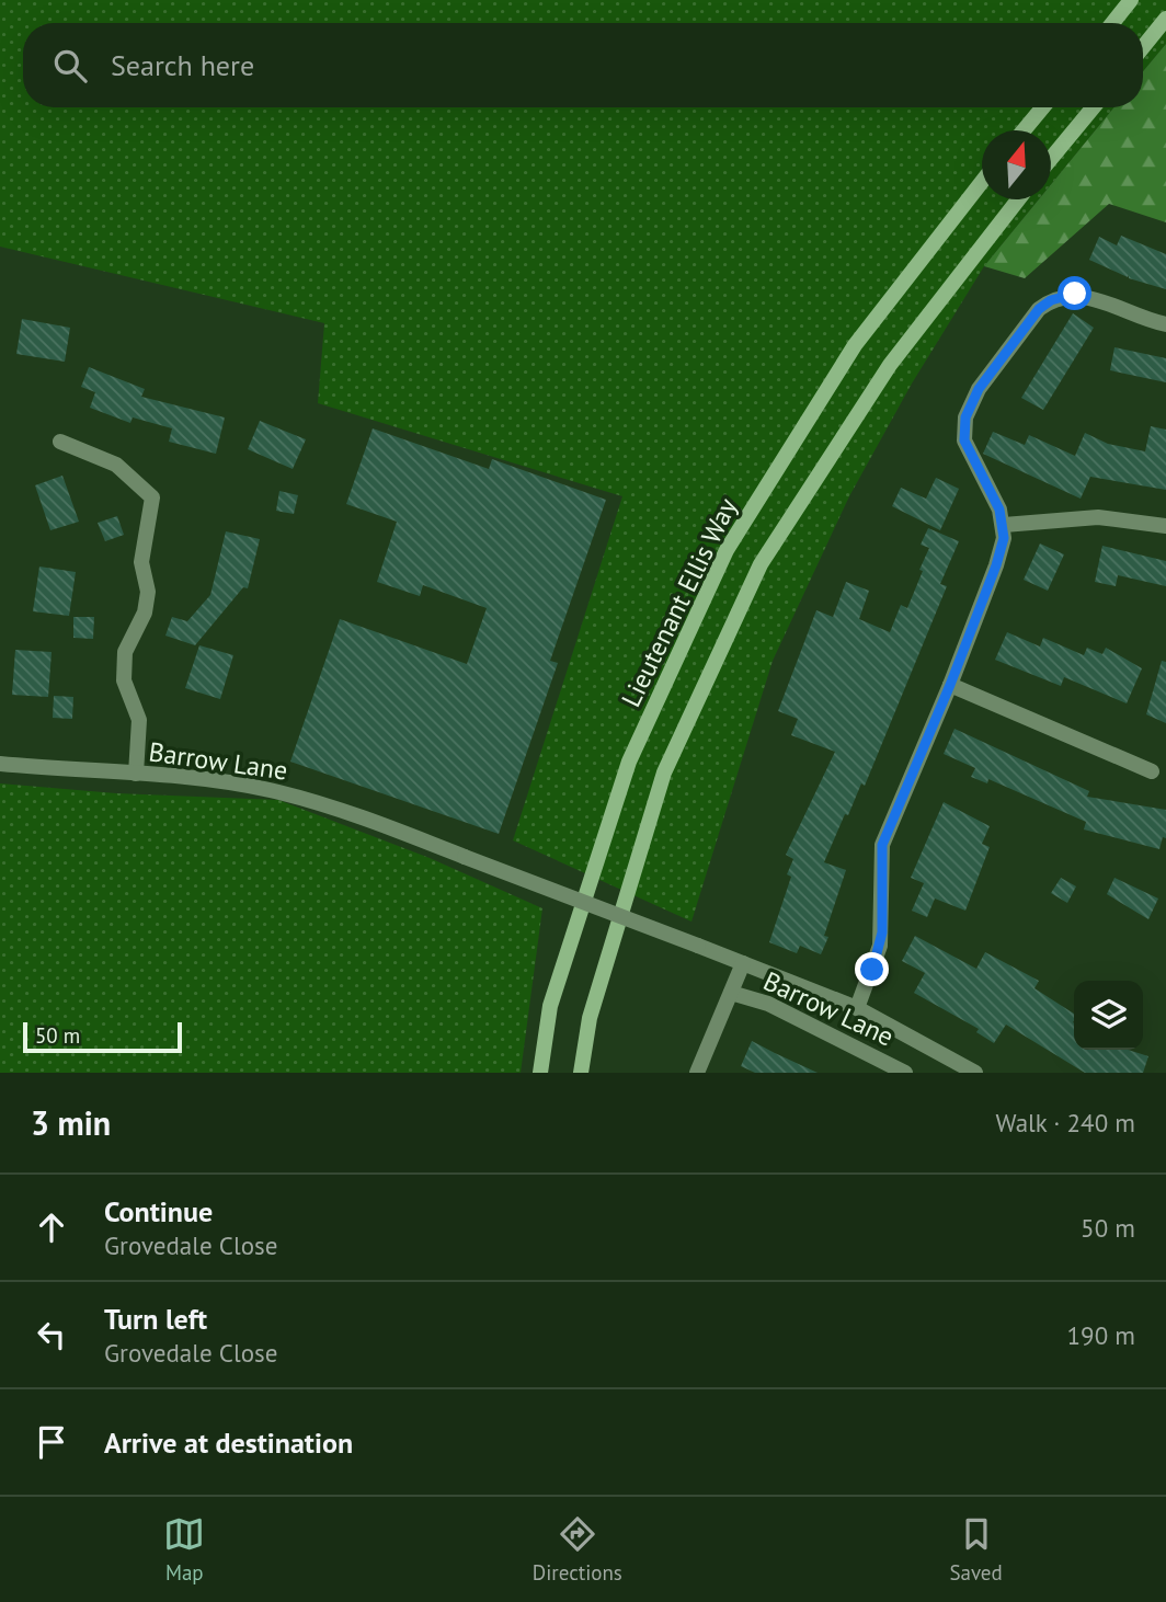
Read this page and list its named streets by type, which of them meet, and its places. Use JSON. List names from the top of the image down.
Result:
{
  "streets": {
    "main road": ["Lieutenant Ellis Way"],
    "street": ["Barrow Lane"]
  },
  "scale_bar": "50 m",
  "north": "top",
  "page": {
    "search": "Search here",
    "scale": "50 m",
    "heading": ["3 min", "Walk · 240 m"],
    "list": [
      ["Continue", "Grovedale Close", "50 m"],
      ["Turn left", "Grovedale Close", "190 m"],
      "Arrive at destination"
    ],
    "nav": ["Map", "Directions", "Saved"]
  }
}
